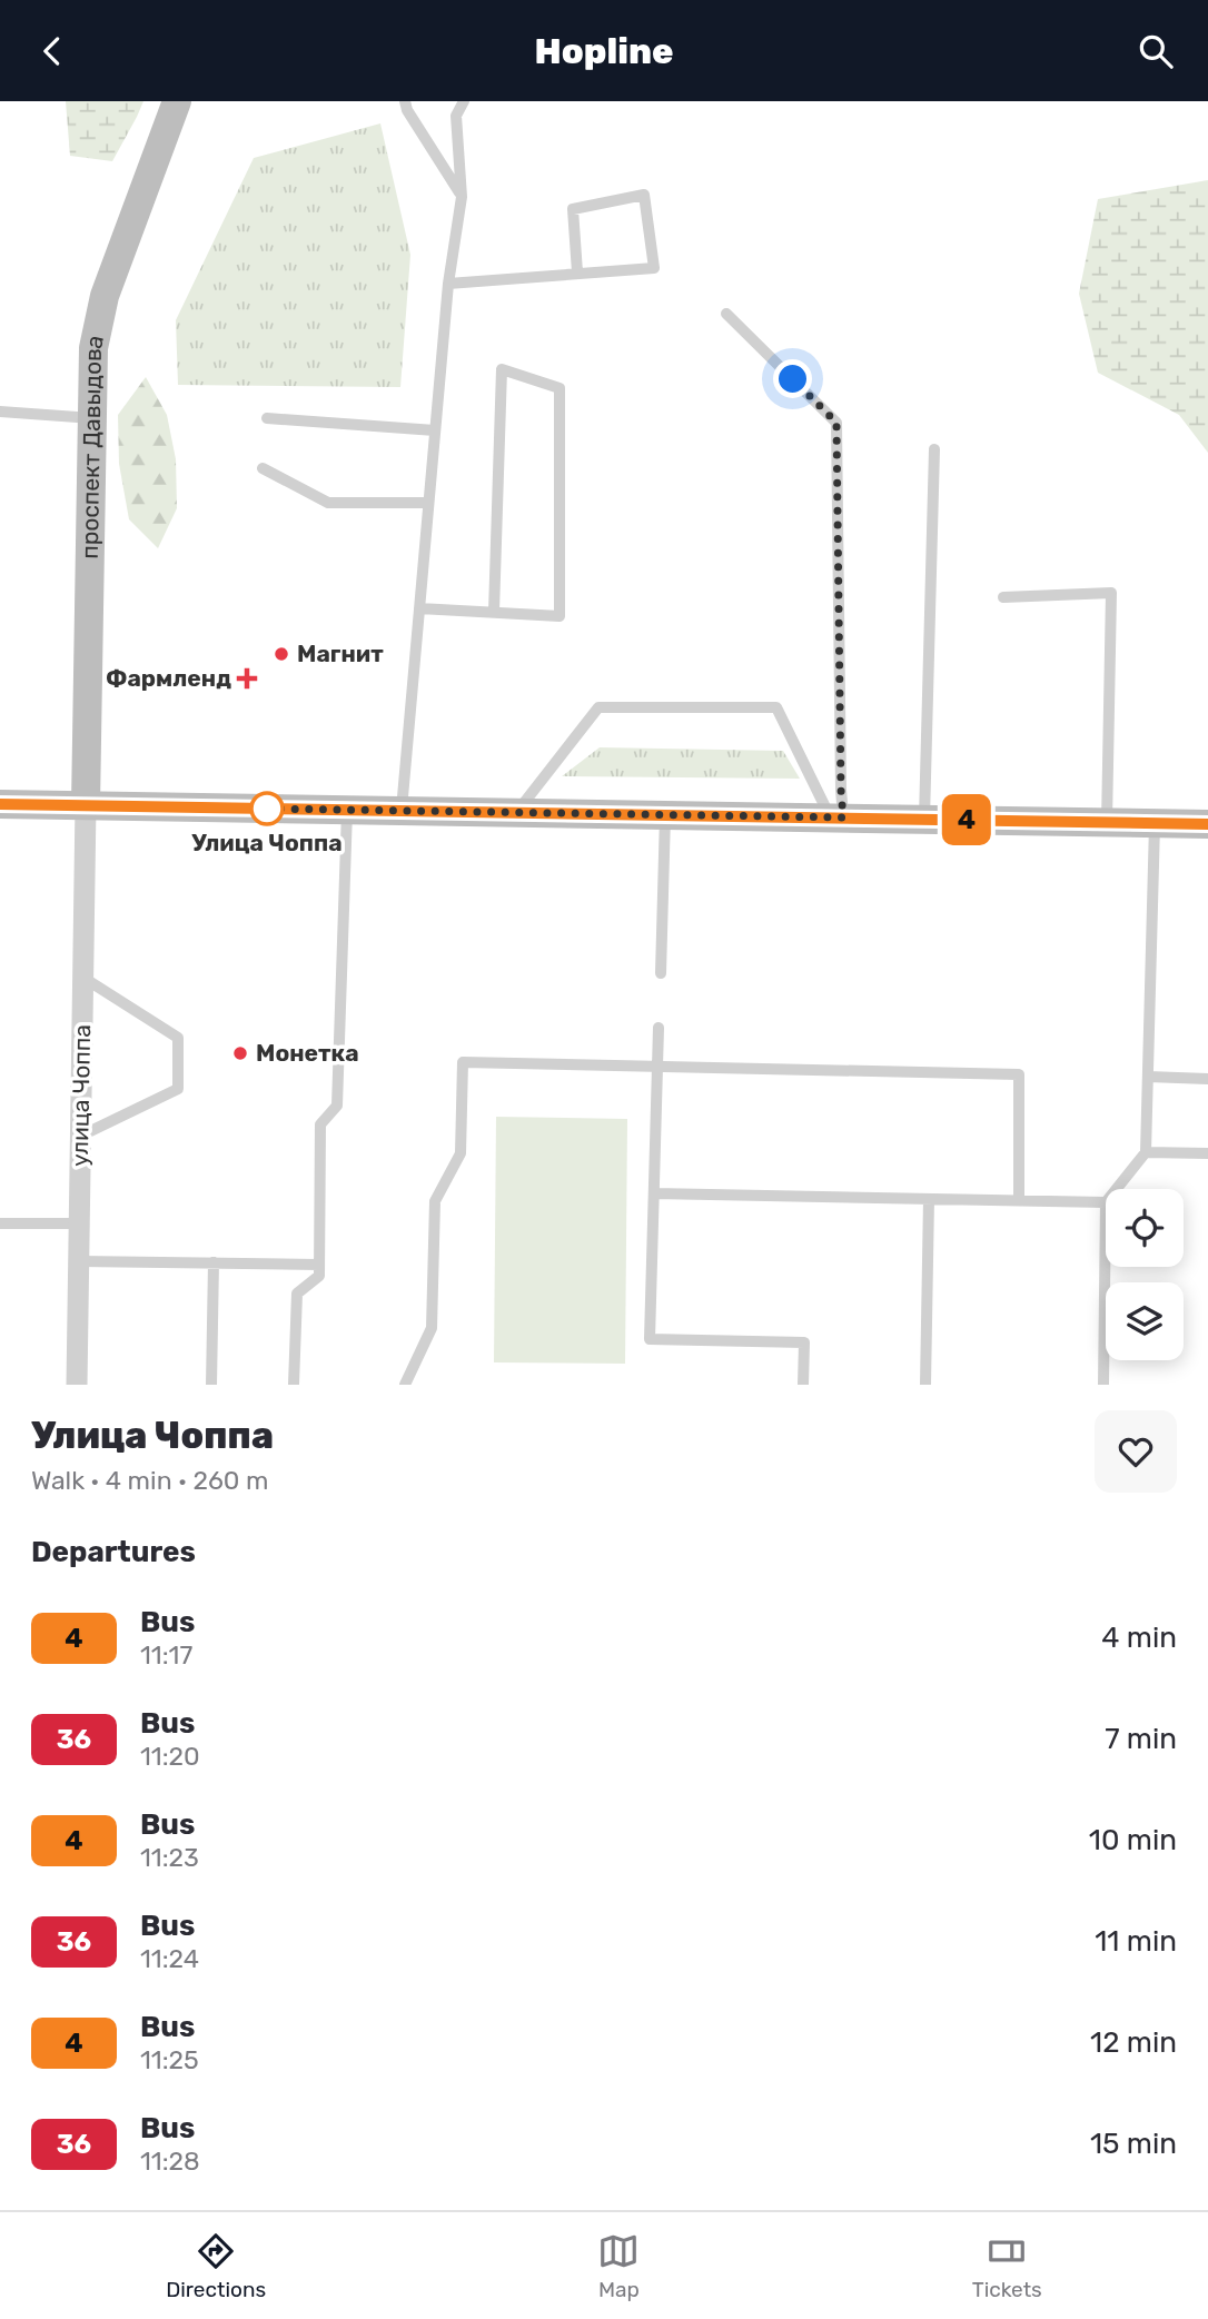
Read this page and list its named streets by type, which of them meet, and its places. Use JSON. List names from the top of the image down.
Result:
{
  "streets": {
    "main road": ["проспект Давыдова"],
    "street": ["улица Чоппа"]
  },
  "crossings": [
    ["проспект Давыдова", "улица Чоппа"]
  ],
  "places": {
    "other": ["Магнит", "Улица Чоппа", "Монетка"],
    "health": ["Фармленд"]
  },
  "lines": ["bus line 4"],
  "page": {
    "header": "Hopline",
    "on_map": "4",
    "heading": [
      ["Улица Чоппа", "Walk · 4 min · 260 m"],
      "Departures"
    ],
    "list": [
      {
        "mark": "4",
        "name": "Bus",
        "note": "11:17",
        "value": "4 min"
      },
      {
        "mark": "36",
        "name": "Bus",
        "note": "11:20",
        "value": "7 min"
      },
      {
        "mark": "4",
        "name": "Bus",
        "note": "11:23",
        "value": "10 min"
      },
      {
        "mark": "36",
        "name": "Bus",
        "note": "11:24",
        "value": "11 min"
      },
      {
        "mark": "4",
        "name": "Bus",
        "note": "11:25",
        "value": "12 min"
      },
      {
        "mark": "36",
        "name": "Bus",
        "note": "11:28",
        "value": "15 min"
      }
    ],
    "tabs": ["Directions", "Map", "Tickets"]
  }
}
